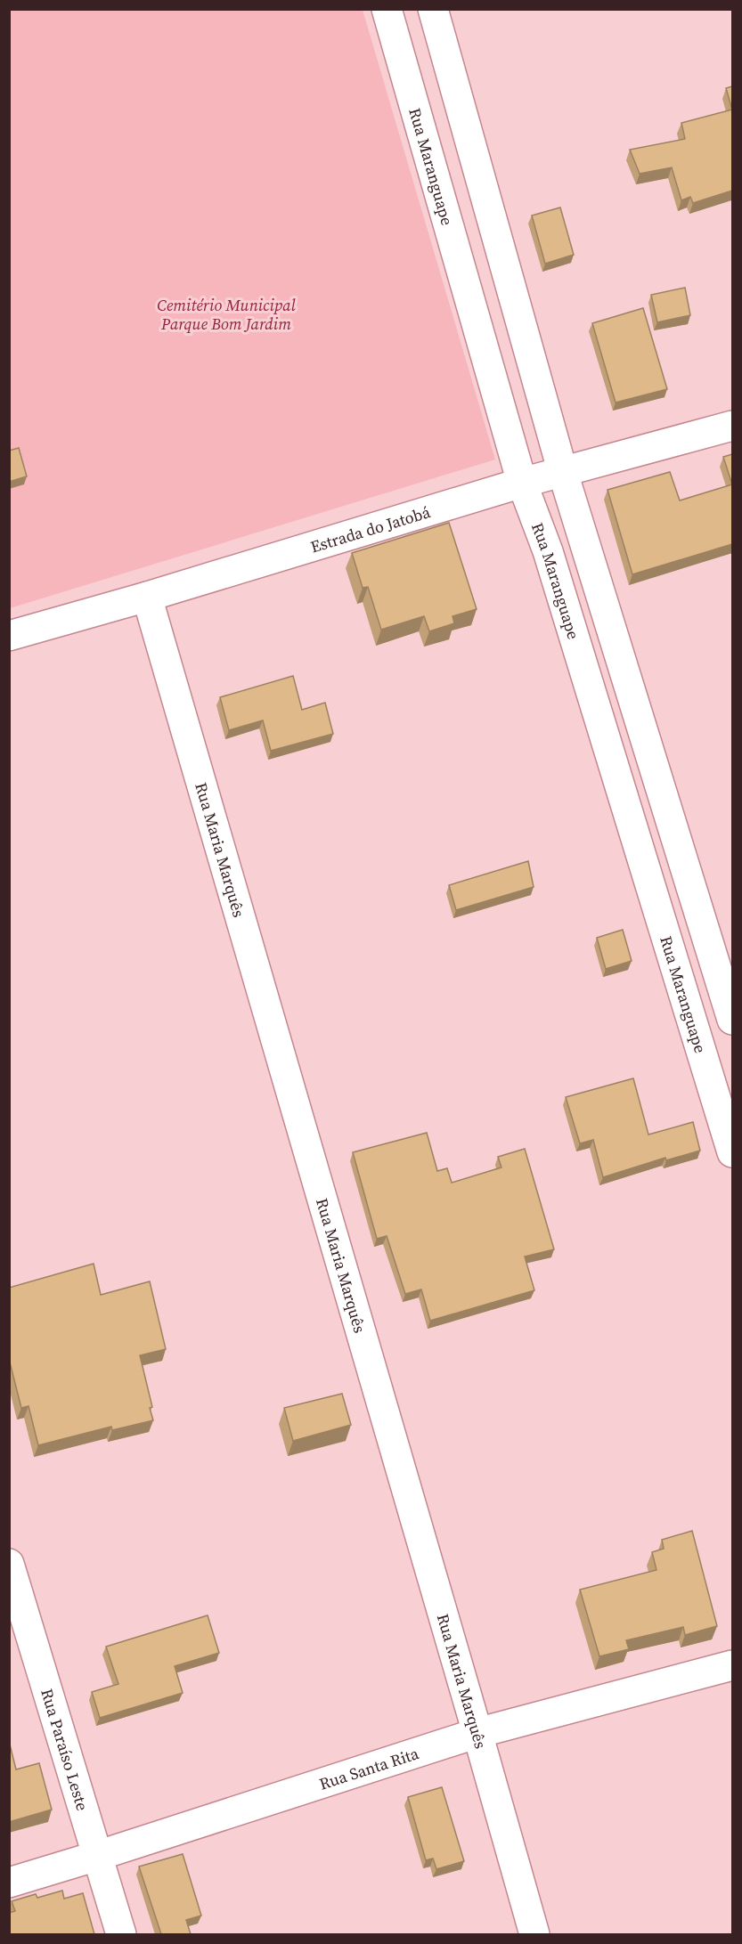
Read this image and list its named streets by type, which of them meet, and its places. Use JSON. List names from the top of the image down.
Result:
{
  "streets": {
    "street": [
      "Rua Maranguape",
      "Estrada do Jatobá",
      "Rua Maria Marquês",
      "Rua Paraíso Leste",
      "Rua Santa Rita"
    ]
  },
  "crossings": [
    ["Rua Maranguape", "Estrada do Jatobá"],
    ["Estrada do Jatobá", "Rua Maria Marquês"],
    ["Rua Maria Marquês", "Rua Santa Rita"],
    ["Rua Paraíso Leste", "Rua Santa Rita"]
  ],
  "parks": ["Cemitério Municipal Parque Bom Jardim"]
}
